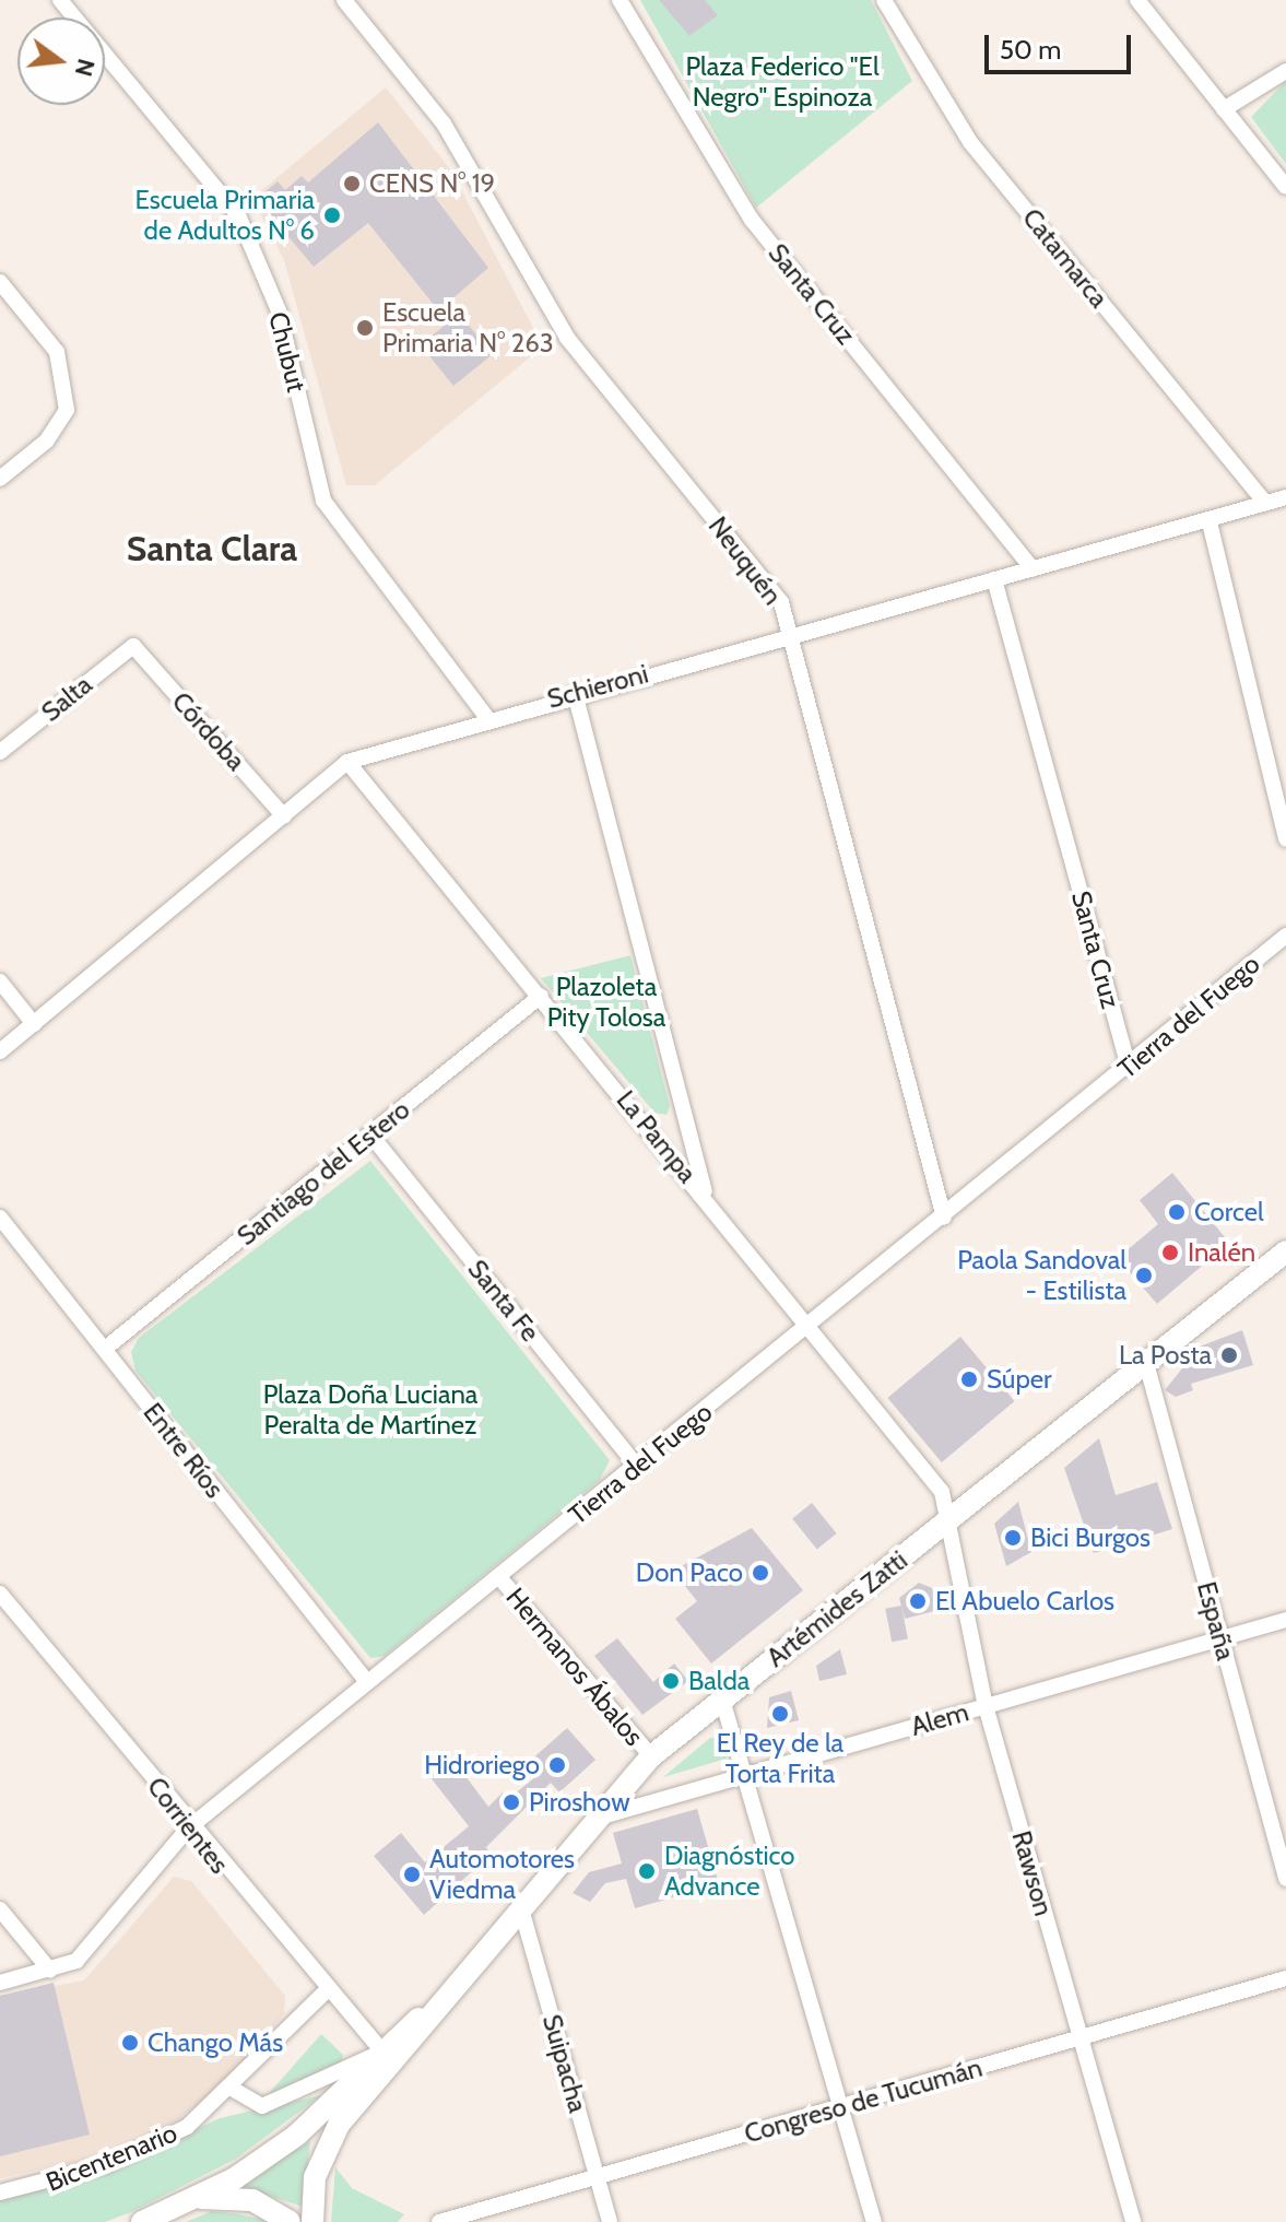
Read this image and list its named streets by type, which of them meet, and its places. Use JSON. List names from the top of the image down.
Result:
{
  "streets": {
    "main road": ["Artémides Zatti"],
    "street": [
      "Catamarca",
      "Santa Cruz",
      "Chubut",
      "Neuquén",
      "Schieroni",
      "Salta",
      "Córdoba",
      "Tierra del Fuego",
      "La Pampa",
      "Santiago del Estero",
      "Santa Fe",
      "Entre Ríos",
      "España",
      "Hermanos Ábalos",
      "Alem",
      "Corrientes",
      "Rawson",
      "Suipacha",
      "Congreso de Tucumán",
      "Bicentenario"
    ]
  },
  "crossings": [
    ["Catamarca", "Schieroni"],
    ["Santa Cruz", "Schieroni"],
    ["Santa Cruz", "Tierra del Fuego"],
    ["Chubut", "Schieroni"],
    ["Neuquén", "Schieroni"],
    ["Neuquén", "Tierra del Fuego"],
    ["Schieroni", "Córdoba"],
    ["Schieroni", "La Pampa"],
    ["Salta", "Córdoba"],
    ["Tierra del Fuego", "La Pampa"],
    ["Tierra del Fuego", "Santa Fe"],
    ["Tierra del Fuego", "Entre Ríos"],
    ["Tierra del Fuego", "Hermanos Ábalos"],
    ["Tierra del Fuego", "Corrientes"],
    ["La Pampa", "Santiago del Estero"],
    ["La Pampa", "Artémides Zatti"],
    ["La Pampa", "Rawson"],
    ["Santiago del Estero", "Santa Fe"],
    ["Santiago del Estero", "Entre Ríos"],
    ["Artémides Zatti", "España"],
    ["Artémides Zatti", "Hermanos Ábalos"],
    ["Artémides Zatti", "Alem"],
    ["Artémides Zatti", "Corrientes"],
    ["Artémides Zatti", "Rawson"],
    ["Artémides Zatti", "Suipacha"],
    ["España", "Alem"],
    ["Alem", "Rawson"],
    ["Corrientes", "Bicentenario"],
    ["Rawson", "Congreso de Tucumán"],
    ["Suipacha", "Congreso de Tucumán"]
  ],
  "districts": ["Santa Clara"],
  "parks": ["Plaza Federico \"El Negro\" Espinoza", "Plazoleta Pity Tolosa", "Plaza Doña Luciana Peralta de Martínez"],
  "places": [
    "CENS N° 19",
    "Escuela Primaria de Adultos N° 6",
    "Escuela Primaria N° 263",
    "Corcel",
    "Inalén",
    "Paola Sandoval - Estilista",
    "La Posta",
    "Súper",
    "Bici Burgos",
    "Don Paco",
    "El Abuelo Carlos",
    "Balda",
    "El Rey de la Torta Frita",
    "Hidroriego",
    "Piroshow",
    "Diagnóstico Advance",
    "Automotores Viedma",
    "Chango Más"
  ],
  "scale_bar": "50 m",
  "north": "right"
}
